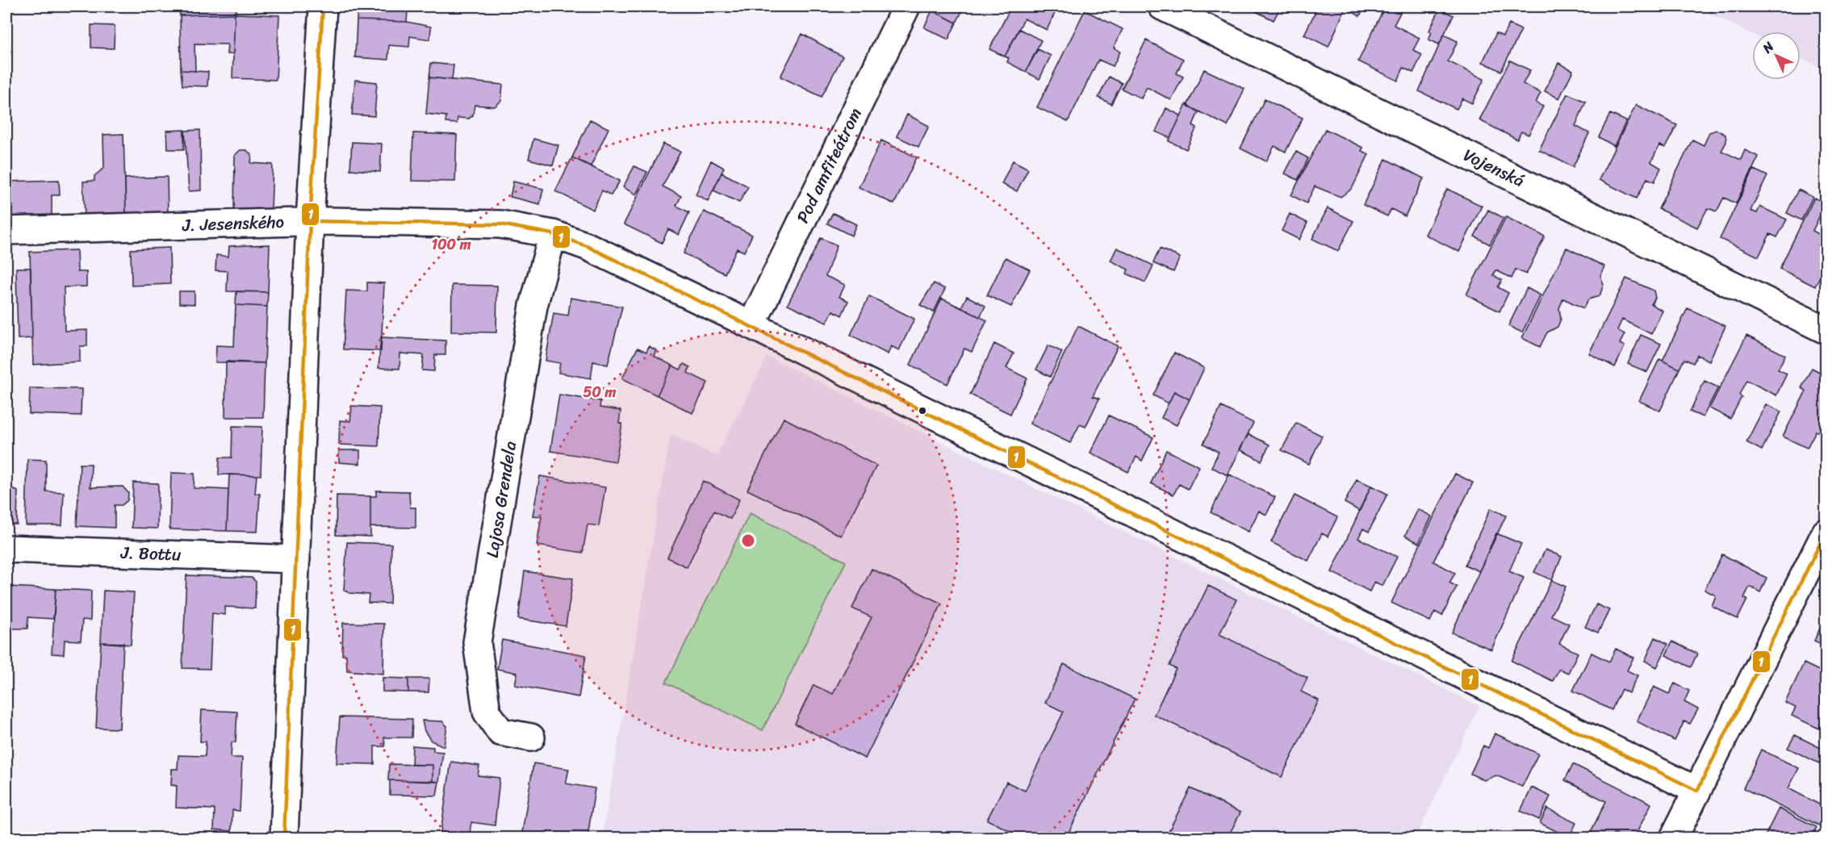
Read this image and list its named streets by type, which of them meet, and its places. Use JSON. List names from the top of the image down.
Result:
{
  "streets": {
    "street": [
      "Pod amfiteátrom",
      "Vojenská",
      "J. Jesenského",
      "Lajosa Grendela",
      "J. Bottu"
    ]
  },
  "crossings": [
    ["Pod amfiteátrom", "J. Jesenského"],
    ["J. Jesenského", "Lajosa Grendela"]
  ],
  "lines": ["transit line 1"],
  "north": "top left",
  "rings": ["100 m", "50 m"]
}
